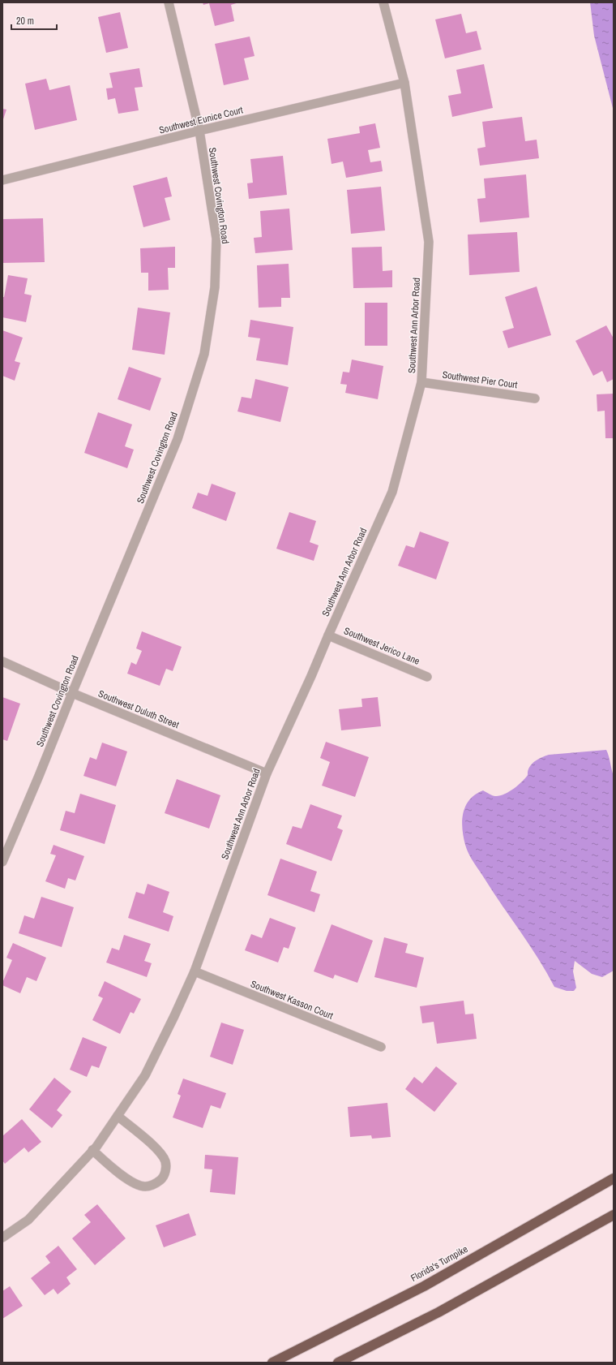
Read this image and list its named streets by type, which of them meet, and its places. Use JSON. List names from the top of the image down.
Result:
{
  "streets": {
    "highway": ["Florida's Turnpike"],
    "street": [
      "Southwest Eunice Court",
      "Southwest Covington Road",
      "Southwest Ann Arbor Road",
      "Southwest Pier Court",
      "Southwest Jerico Lane",
      "Southwest Duluth Street",
      "Southwest Kasson Court"
    ]
  },
  "crossings": [
    ["Southwest Eunice Court", "Southwest Covington Road"],
    ["Southwest Eunice Court", "Southwest Ann Arbor Road"],
    ["Southwest Covington Road", "Southwest Duluth Street"],
    ["Southwest Ann Arbor Road", "Southwest Pier Court"],
    ["Southwest Ann Arbor Road", "Southwest Jerico Lane"],
    ["Southwest Ann Arbor Road", "Southwest Duluth Street"],
    ["Southwest Ann Arbor Road", "Southwest Kasson Court"]
  ],
  "scale_bar": "20 m"
}
